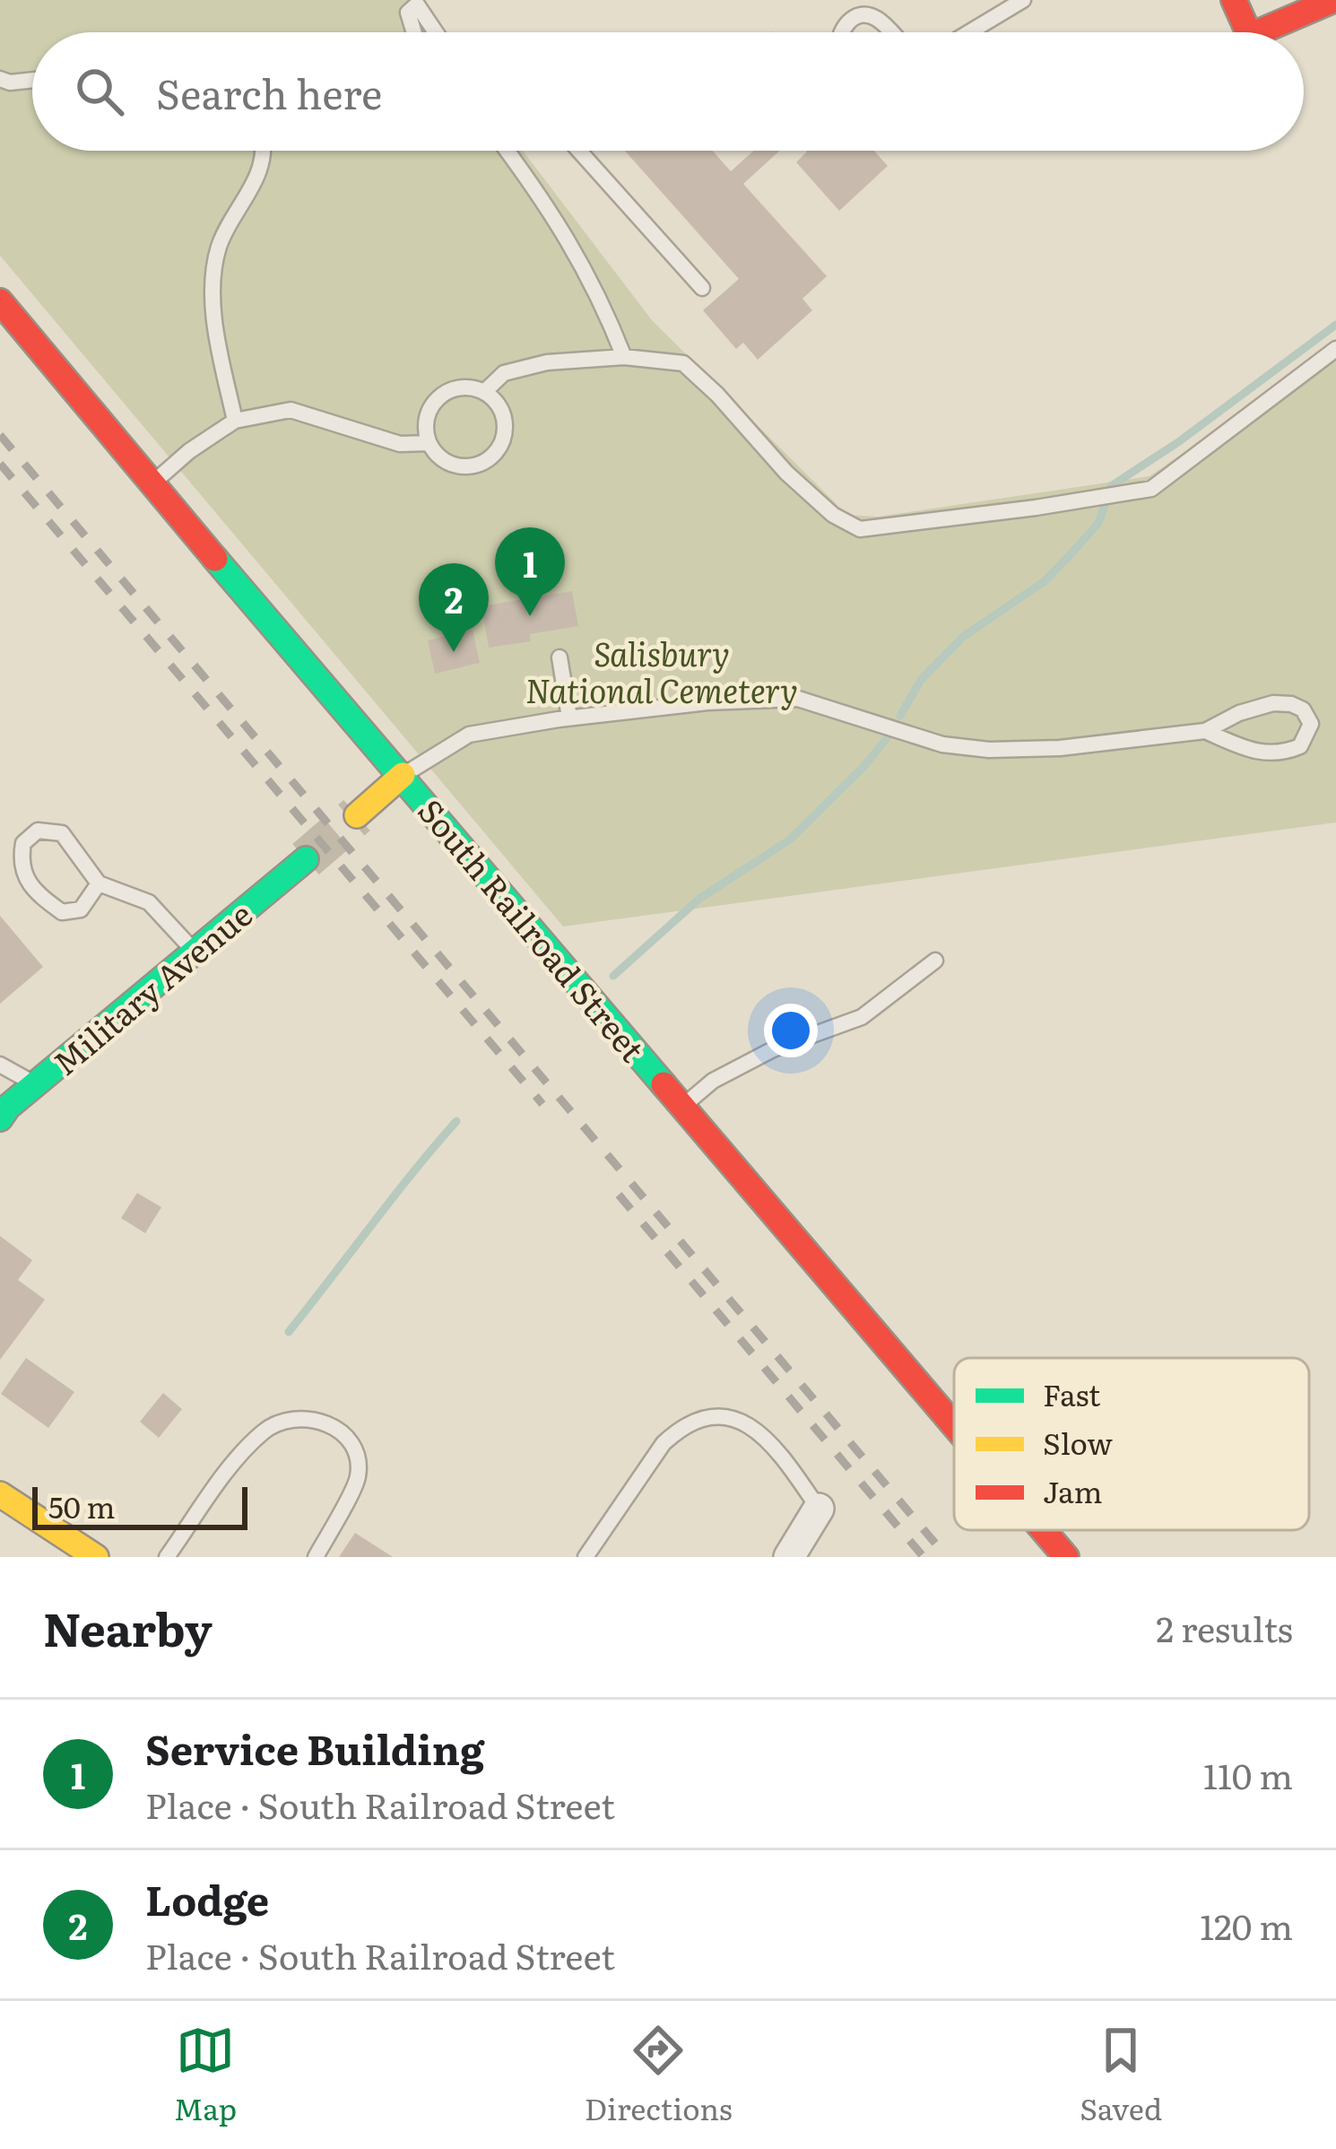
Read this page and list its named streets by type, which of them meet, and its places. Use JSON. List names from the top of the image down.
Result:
{
  "streets": {
    "street": ["South Railroad Street", "Military Avenue"]
  },
  "parks": ["Salisbury National Cemetery"],
  "legend": ["Fast", "Slow", "Jam"],
  "scale_bar": "50 m",
  "page": {
    "search": "Search here",
    "pins": ["1", "2"],
    "scale": "50 m",
    "heading": ["Nearby", "2 results"],
    "list": [
      {
        "mark": "1",
        "name": "Service Building",
        "note": "Place · South Railroad Street",
        "value": "110 m"
      },
      {
        "mark": "2",
        "name": "Lodge",
        "note": "Place · South Railroad Street",
        "value": "120 m"
      }
    ],
    "nav": ["Map", "Directions", "Saved"]
  }
}
